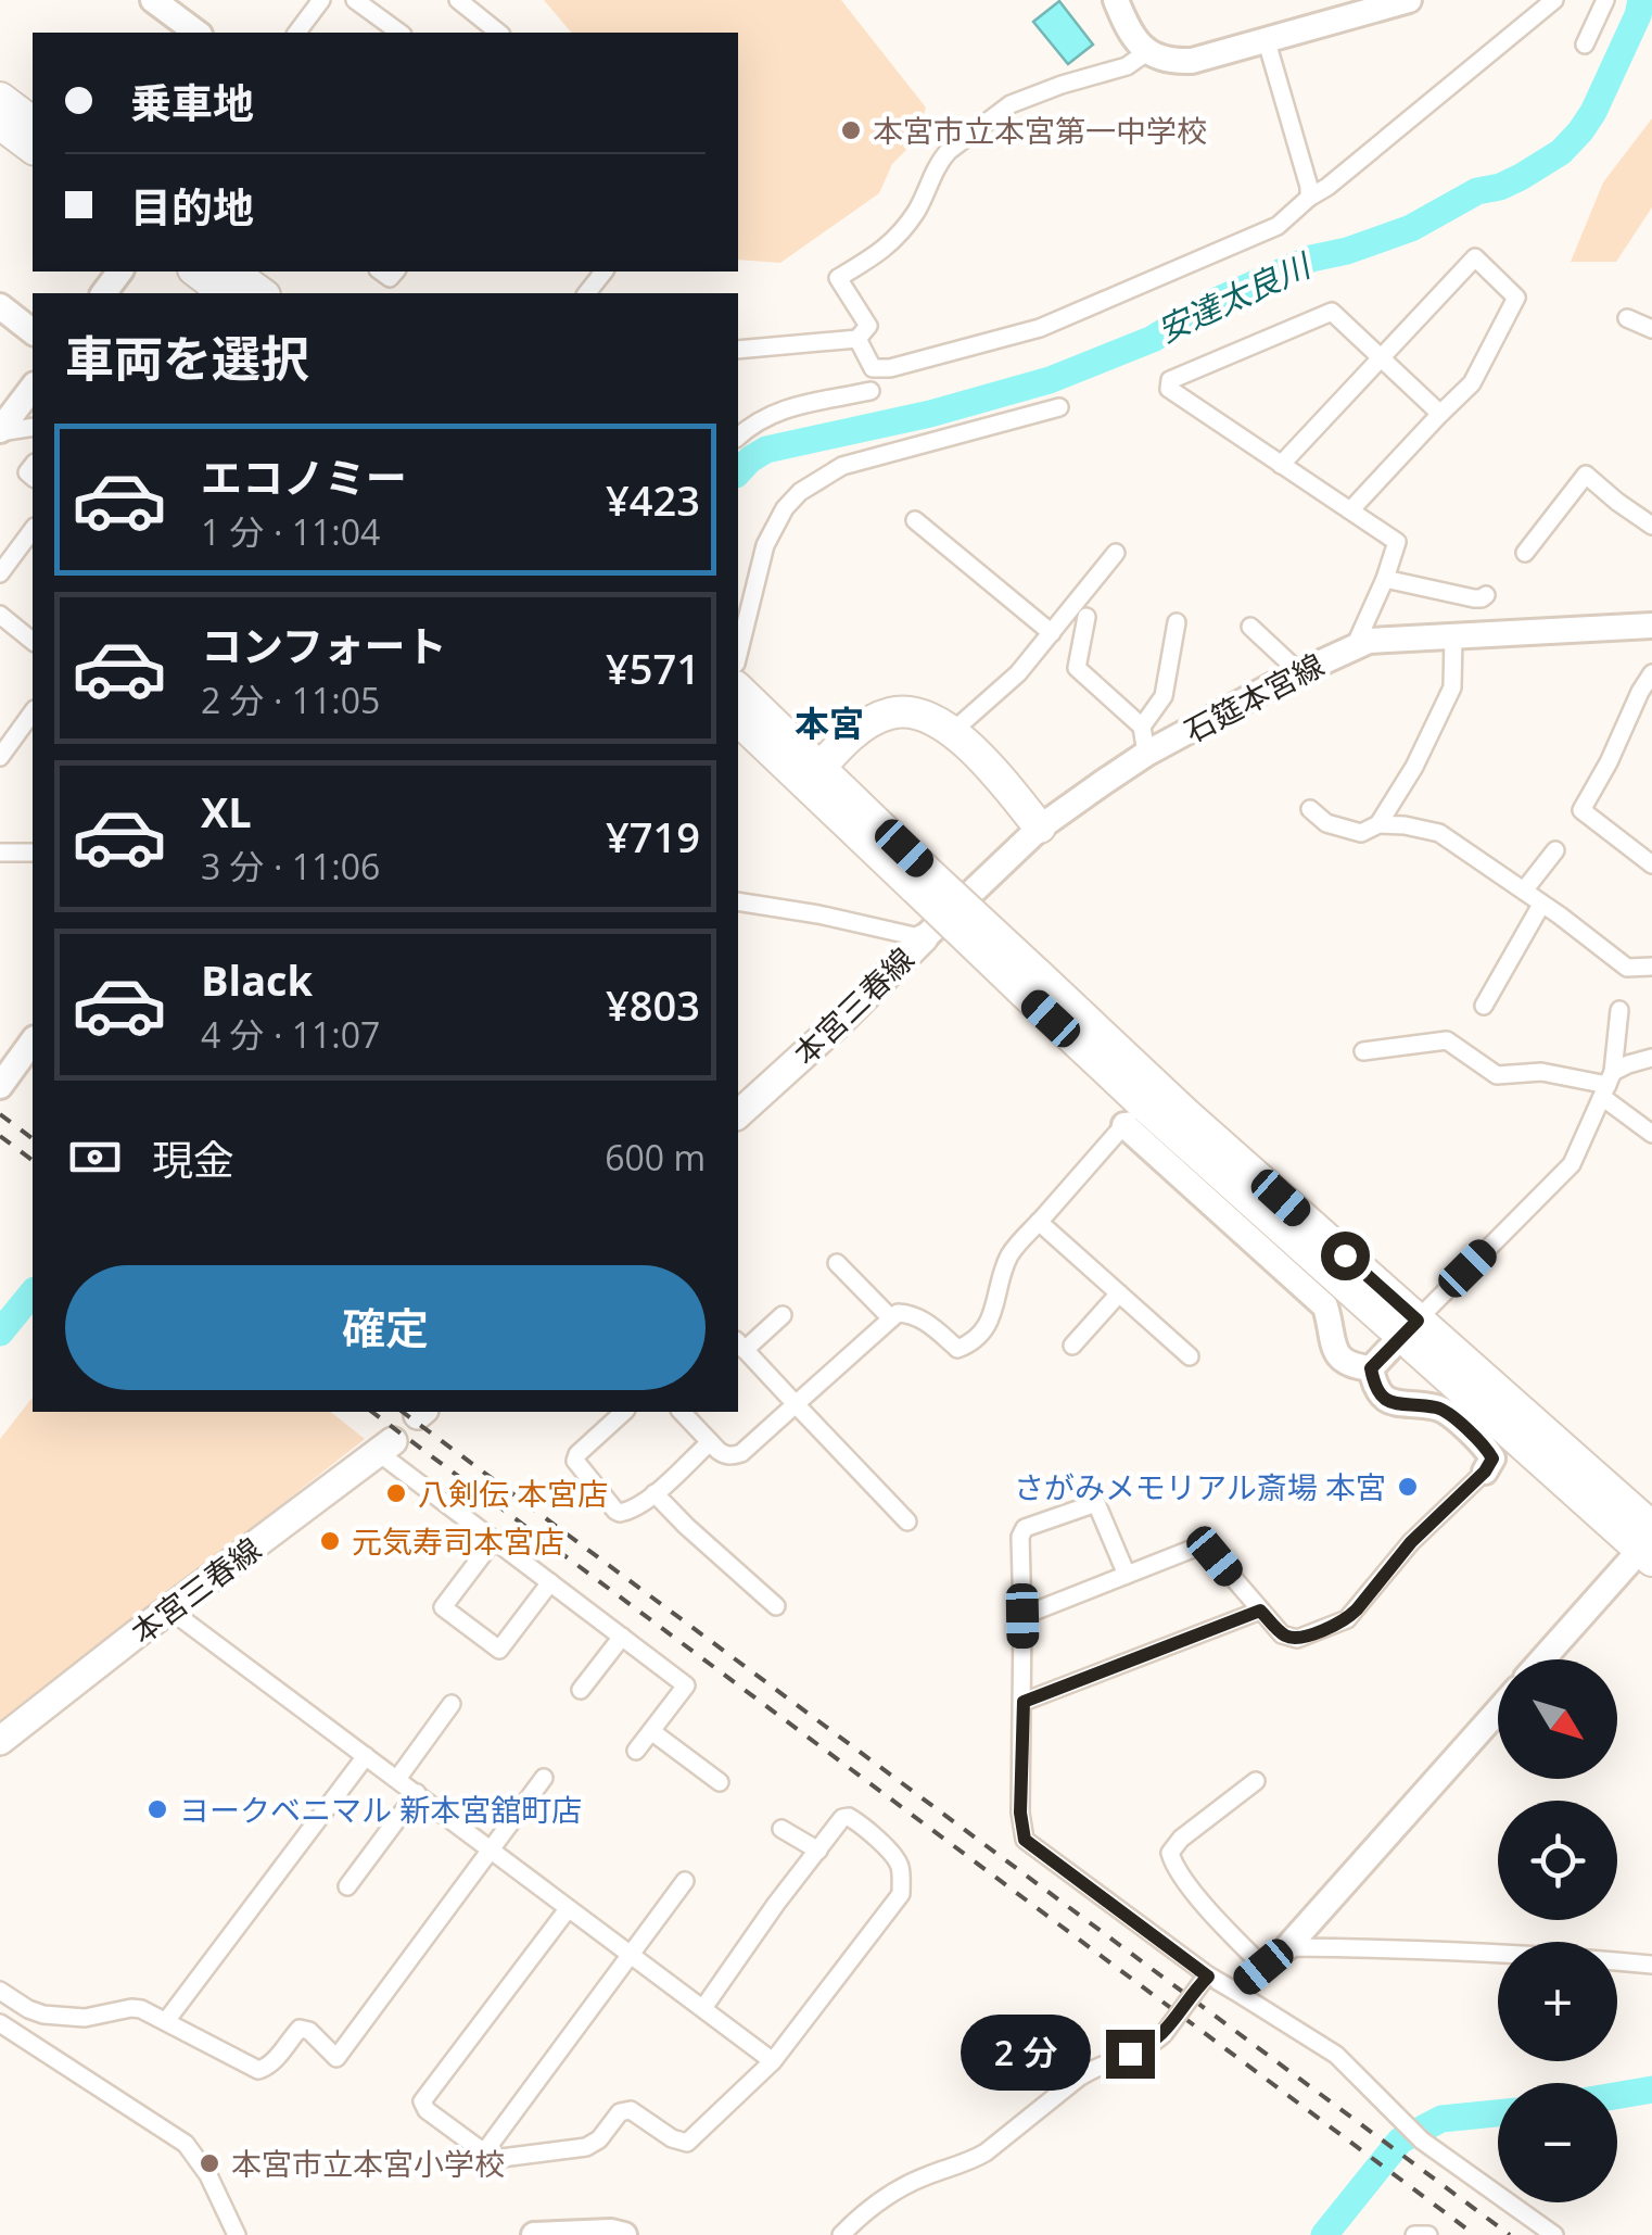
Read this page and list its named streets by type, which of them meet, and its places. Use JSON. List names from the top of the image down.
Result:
{
  "streets": {
    "main road": ["本宮三春線"],
    "street": ["石筵本宮線"]
  },
  "crossings": [
    ["石筵本宮線", "本宮三春線"]
  ],
  "districts": ["本宮"],
  "water": ["安達太良川"],
  "places": [
    "本宮市立本宮第一中学校",
    "さがみメモリアル斎場 本宮",
    "八剣伝 本宮店",
    "元気寿司本宮店",
    "ヨークベニマル 新本宮舘町店",
    "本宮市立本宮小学校"
  ],
  "north": "bottom right",
  "page": {
    "banner": ["乗車地", "目的地"],
    "heading": "車両を選択",
    "list": [
      {
        "name": "エコノミー",
        "note": "1 分 · 11:04",
        "value": "¥423"
      },
      {
        "name": "コンフォート",
        "note": "2 分 · 11:05",
        "value": "¥571"
      },
      {
        "name": "XL",
        "note": "3 分 · 11:06",
        "value": "¥719"
      },
      {
        "name": "Black",
        "note": "4 分 · 11:07",
        "value": "¥803"
      }
    ],
    "pay": ["現金", "600 m"],
    "buttons": "確定",
    "map_buttons": ["+", "−"],
    "bubble": "2 分"
  }
}
